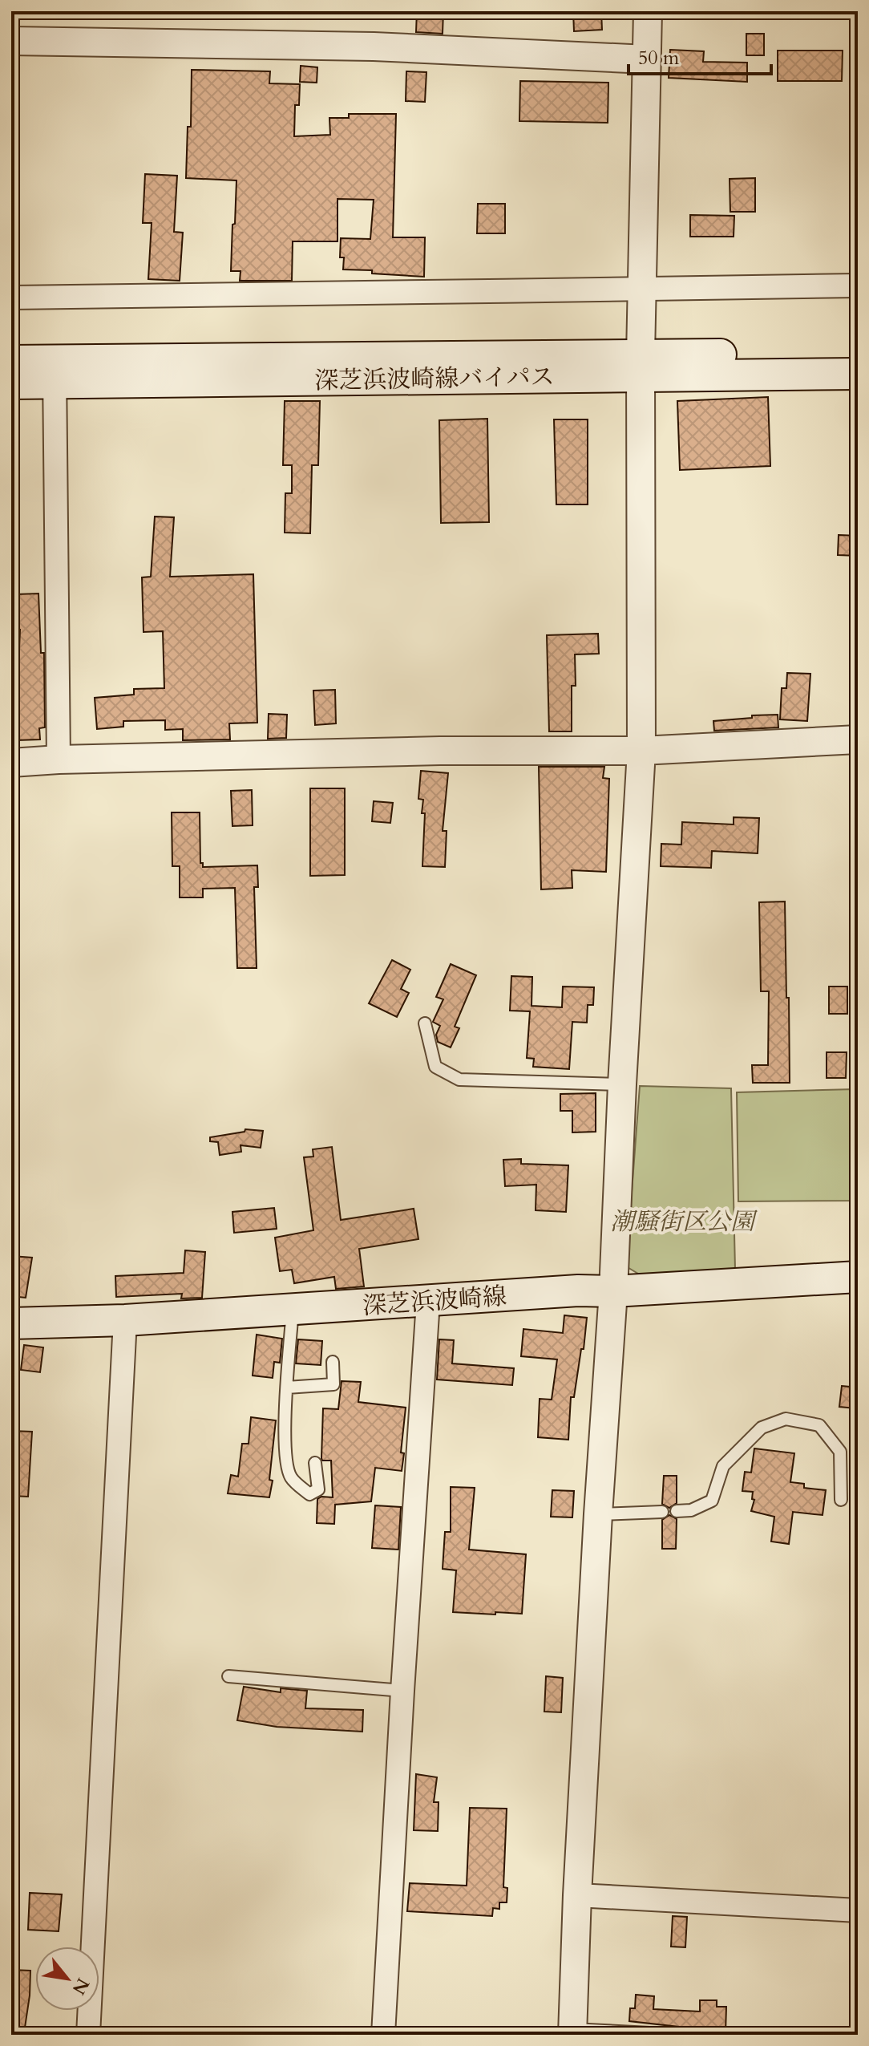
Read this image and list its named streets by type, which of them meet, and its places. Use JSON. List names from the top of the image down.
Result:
{
  "streets": {
    "main road": ["深芝浜波崎線バイパス", "深芝浜波崎線"]
  },
  "parks": ["潮騒街区公園"],
  "scale_bar": "50 m",
  "north": "bottom right"
}
